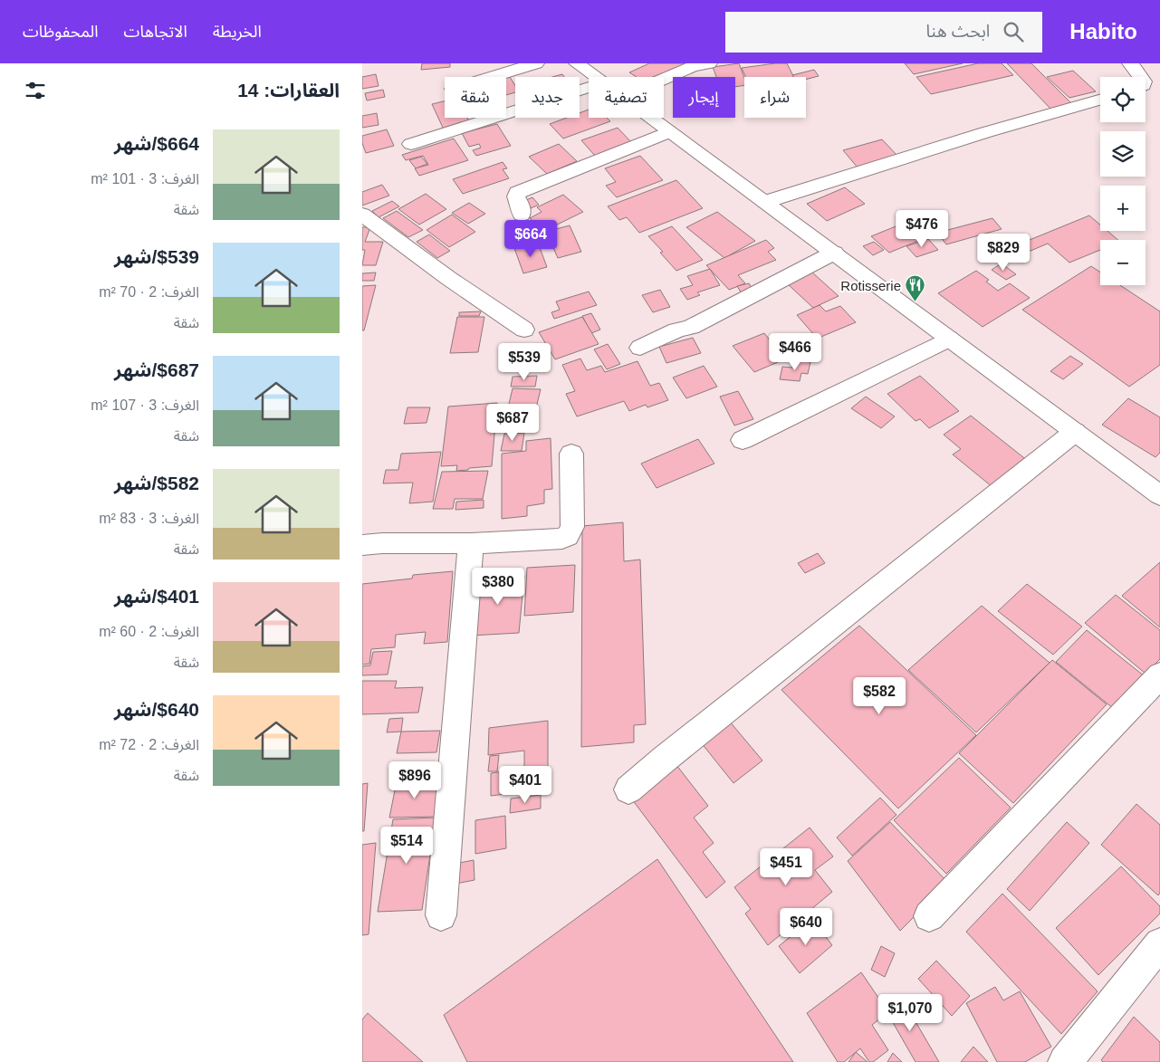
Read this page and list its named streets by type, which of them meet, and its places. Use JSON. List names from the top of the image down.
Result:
{
  "places": {
    "restaurant": ["Rotisserie"]
  },
  "page": {
    "header": "Habito",
    "search": "ابحث هنا",
    "nav": ["الخريطة", "الاتجاهات", "المحفوظات"],
    "heading": "العقارات: 14",
    "map_buttons": ["+", "−"],
    "chip": [
      "شراء",
      "إيجار",
      "تصفية",
      "جديد",
      "شقة"
    ],
    "list": [
      {
        "name": "$664/شهر",
        "note": "الغرف: 3 · 101 m² · شقة"
      },
      {
        "name": "$539/شهر",
        "note": "الغرف: 2 · 70 m² · شقة"
      },
      {
        "name": "$687/شهر",
        "note": "الغرف: 3 · 107 m² · شقة"
      },
      {
        "name": "$582/شهر",
        "note": "الغرف: 3 · 83 m² · شقة"
      },
      {
        "name": "$401/شهر",
        "note": "الغرف: 2 · 60 m² · شقة"
      },
      {
        "name": "$640/شهر",
        "note": "الغرف: 2 · 72 m² · شقة"
      }
    ],
    "price": [
      "$476",
      "$664",
      "$829",
      "$466",
      "$539",
      "$687",
      "$380",
      "$582",
      "$896",
      "$401",
      "$514",
      "$451",
      "$640",
      "$1,070"
    ]
  }
}
